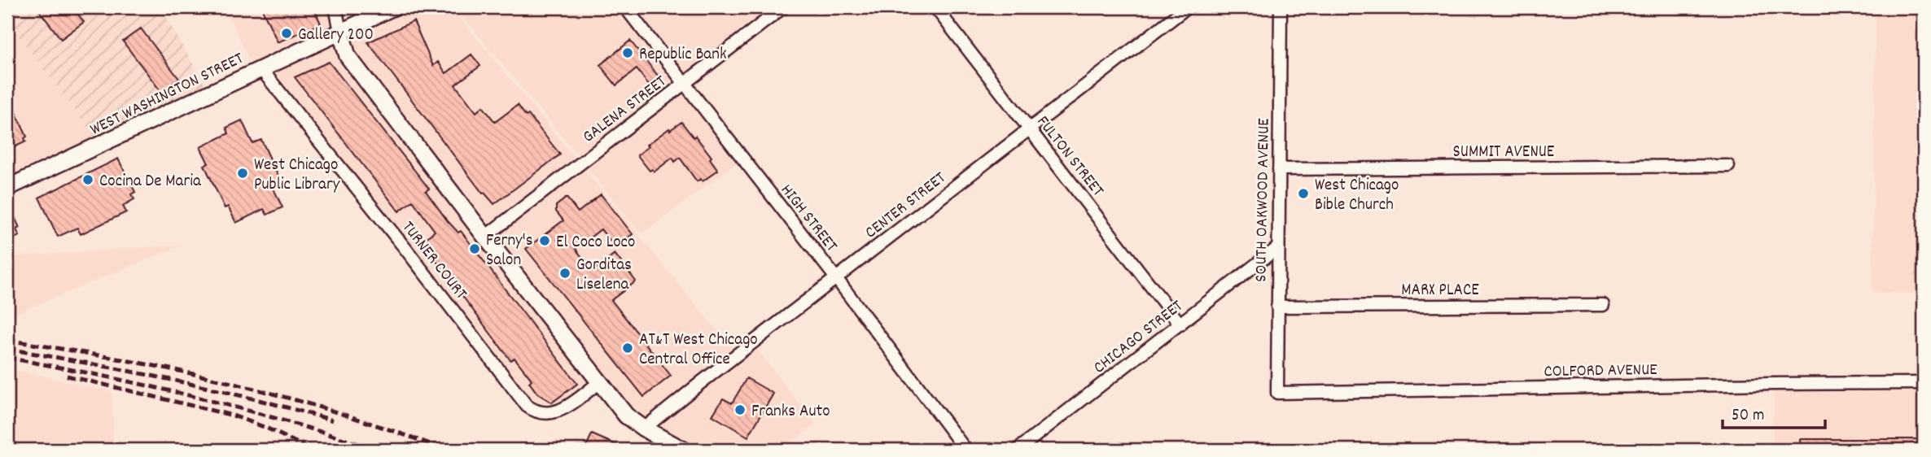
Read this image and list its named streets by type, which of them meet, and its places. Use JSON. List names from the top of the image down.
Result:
{
  "streets": {
    "street": [
      "WEST WASHINGTON STREET",
      "GALENA STREET",
      "SUMMIT AVENUE",
      "FULTON STREET",
      "SOUTH OAKWOOD AVENUE",
      "CENTER STREET",
      "HIGH STREET",
      "TURNER COURT",
      "MARX PLACE",
      "CHICAGO STREET",
      "COLFORD AVENUE"
    ]
  },
  "crossings": [
    ["WEST WASHINGTON STREET", "TURNER COURT"],
    ["GALENA STREET", "HIGH STREET"],
    ["SUMMIT AVENUE", "SOUTH OAKWOOD AVENUE"],
    ["FULTON STREET", "CENTER STREET"],
    ["FULTON STREET", "CHICAGO STREET"],
    ["SOUTH OAKWOOD AVENUE", "MARX PLACE"],
    ["SOUTH OAKWOOD AVENUE", "CHICAGO STREET"],
    ["SOUTH OAKWOOD AVENUE", "COLFORD AVENUE"],
    ["CENTER STREET", "HIGH STREET"]
  ],
  "places": [
    "Gallery 200",
    "Republic Bank",
    "West Chicago Public Library",
    "Cocina De Maria",
    "West Chicago Bible Church",
    "El Coco Loco",
    "Ferny's Salon",
    "Gorditas Liselena",
    "AT&T West Chicago Central Office",
    "Franks Auto"
  ],
  "scale_bar": "50 m"
}
